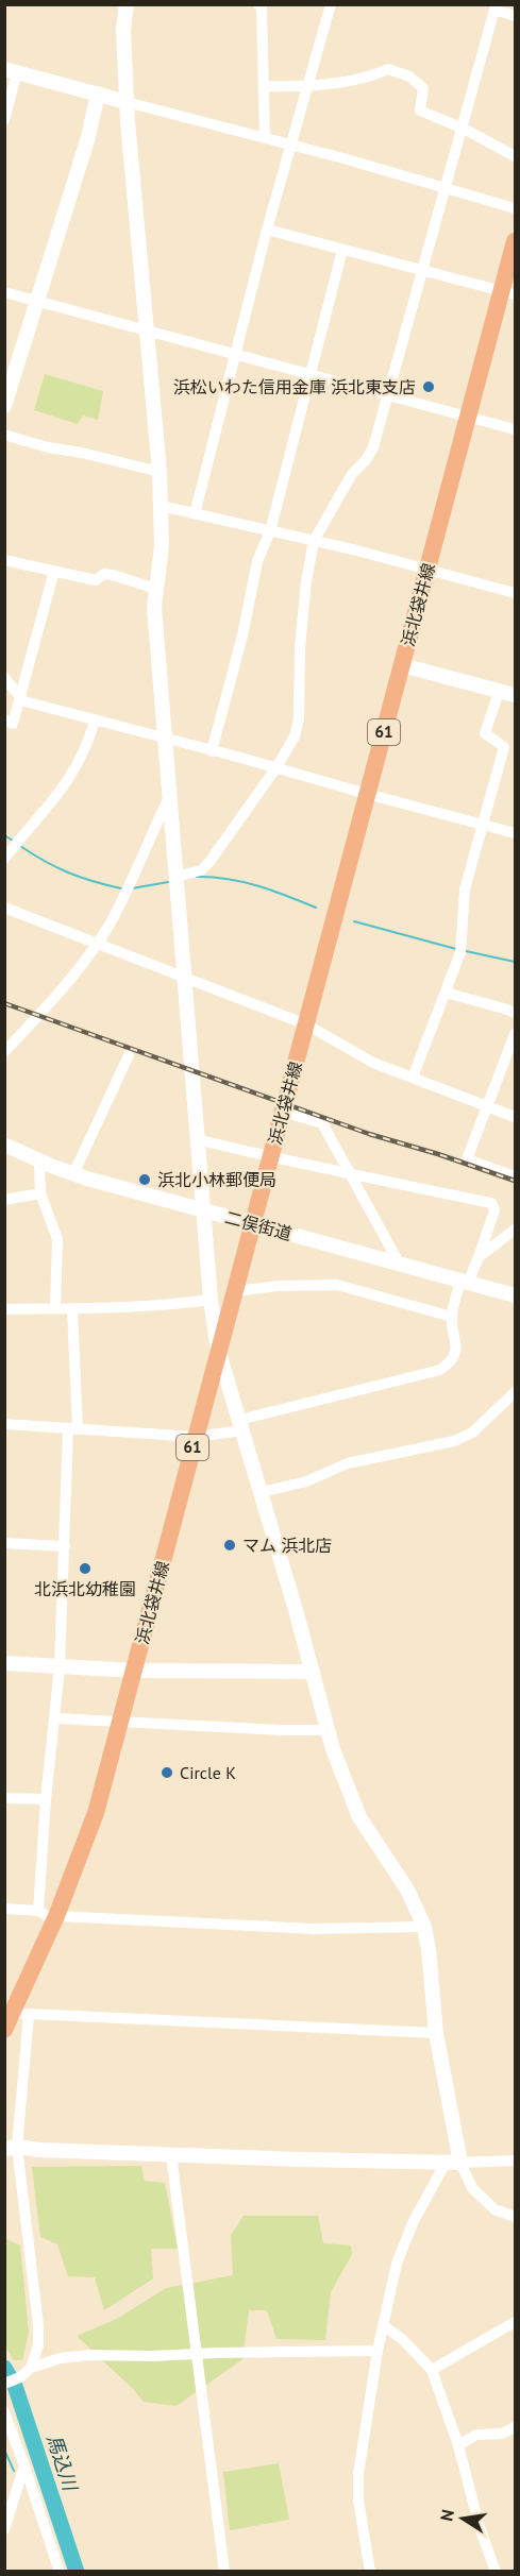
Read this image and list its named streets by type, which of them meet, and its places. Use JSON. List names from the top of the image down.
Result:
{
  "streets": {
    "main road": ["浜北袋井線", "61"],
    "street": ["二俣街道"]
  },
  "crossings": [
    ["浜北袋井線", "二俣街道"]
  ],
  "water": ["馬込川"],
  "places": [
    "浜松いわた信用金庫 浜北東支店",
    "浜北小林郵便局",
    "マム 浜北店",
    "北浜北幼稚園",
    "Circle K"
  ],
  "north": "left"
}
